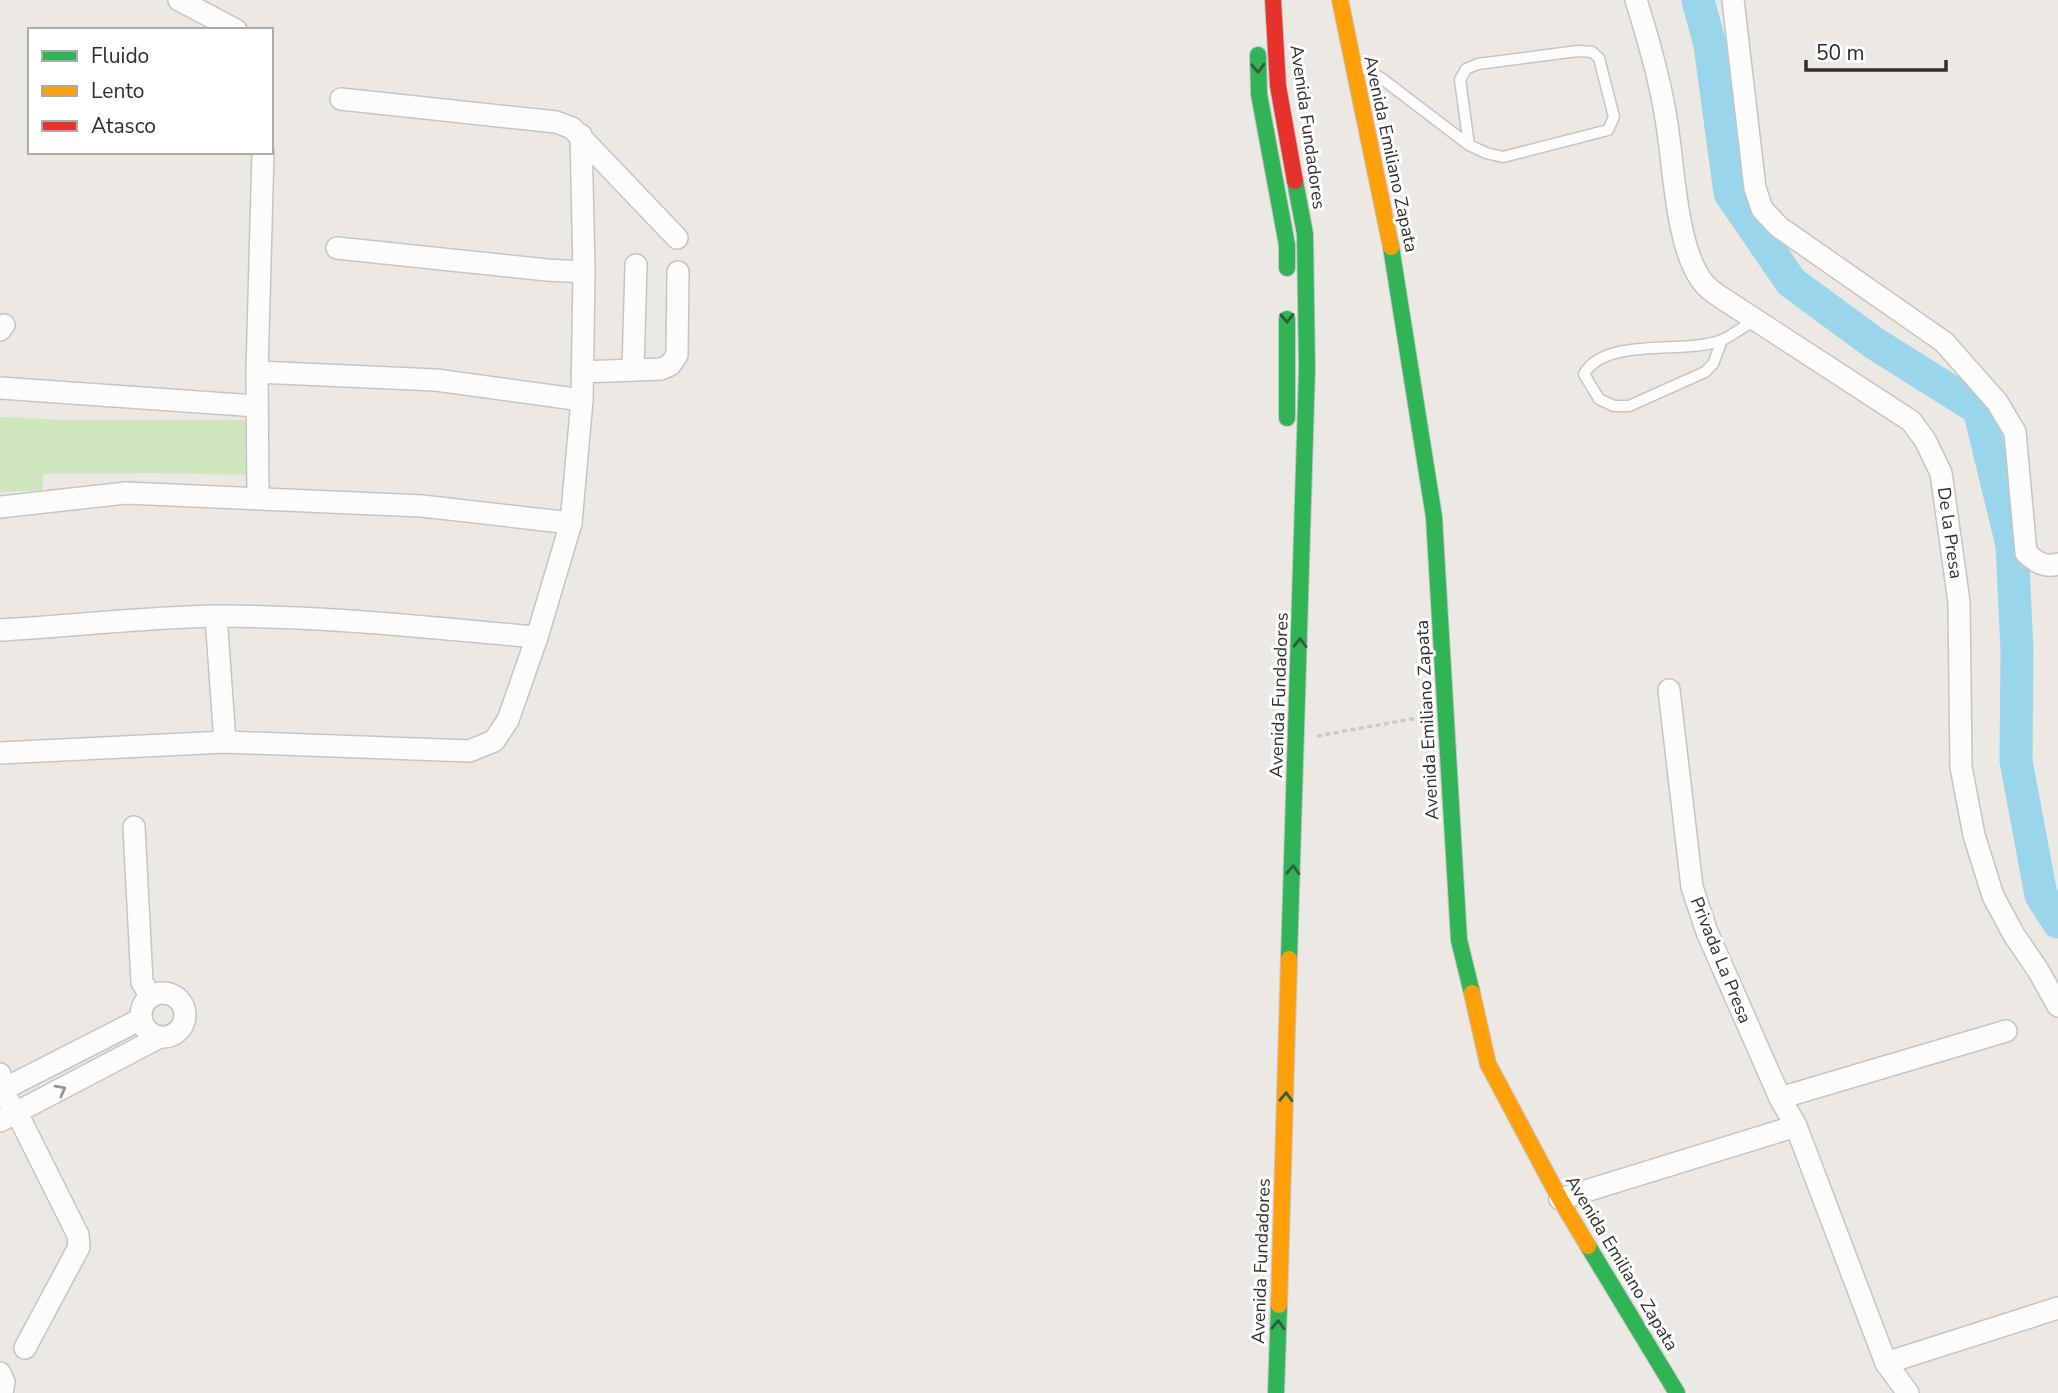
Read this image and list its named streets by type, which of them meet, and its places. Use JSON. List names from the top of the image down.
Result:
{
  "streets": {
    "main road": ["Avenida Fundadores", "Avenida Emiliano Zapata"],
    "street": ["De la Presa", "Privada La Presa"]
  },
  "one_way": ["Avenida Fundadores"],
  "legend": ["Fluido", "Lento", "Atasco"],
  "scale_bar": "50 m"
}
